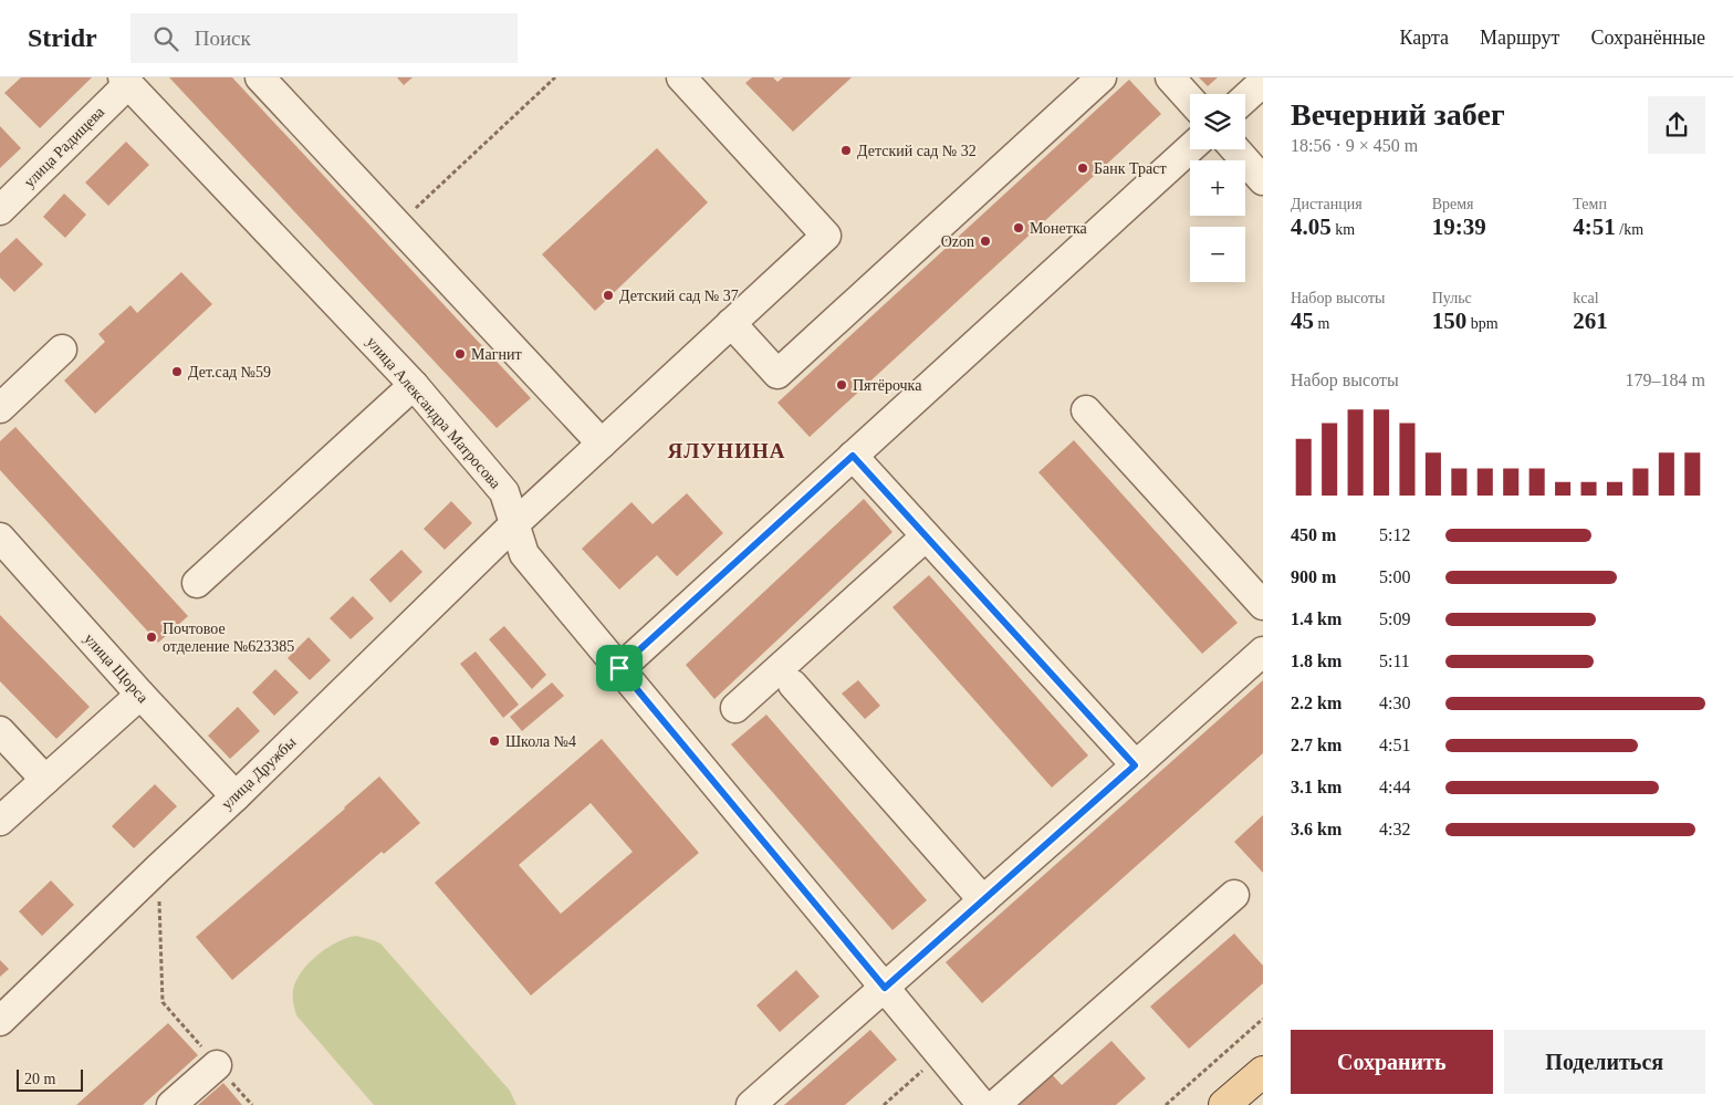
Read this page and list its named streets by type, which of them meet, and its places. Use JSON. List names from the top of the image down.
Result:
{
  "streets": {
    "street": [
      "улица Радищева",
      "улица Александра Матросова",
      "улица Щорса",
      "улица Дружбы"
    ]
  },
  "crossings": [
    ["улица Радищева", "улица Александра Матросова"],
    ["улица Александра Матросова", "улица Дружбы"],
    ["улица Щорса", "улица Дружбы"]
  ],
  "districts": ["ЯЛУНИНА"],
  "places": [
    "Детский сад № 32",
    "Банк Траст",
    "Монетка",
    "Ozon",
    "Детский сад № 37",
    "Магнит",
    "Дет.сад №59",
    "Пятёрочка",
    "Почтовое отделение №623385",
    "Школа №4"
  ],
  "scale_bar": "20 m",
  "page": {
    "header": "Stridr",
    "search": "Поиск",
    "nav": ["Карта", "Маршрут", "Сохранённые"],
    "heading": ["Вечерний забег", "18:56 · 9 × 450 m"],
    "map_buttons": ["+", "−"],
    "stats": [
      ["Дистанция", "4.05 km"],
      ["Время", "19:39"],
      ["Темп", "4:51 /km"],
      ["Набор высоты", "45 m"],
      ["Пульс", "150 bpm"],
      ["kcal", "261"]
    ],
    "chart": ["Набор высоты", "179–184 m"],
    "list": [
      {
        "name": "450 m",
        "note": "5:12"
      },
      {
        "name": "900 m",
        "note": "5:00"
      },
      {
        "name": "1.4 km",
        "note": "5:09"
      },
      {
        "name": "1.8 km",
        "note": "5:11"
      },
      {
        "name": "2.2 km",
        "note": "4:30"
      },
      {
        "name": "2.7 km",
        "note": "4:51"
      },
      {
        "name": "3.1 km",
        "note": "4:44"
      },
      {
        "name": "3.6 km",
        "note": "4:32"
      }
    ],
    "buttons": ["Сохранить", "Поделиться"],
    "scale": "20 m"
  }
}
